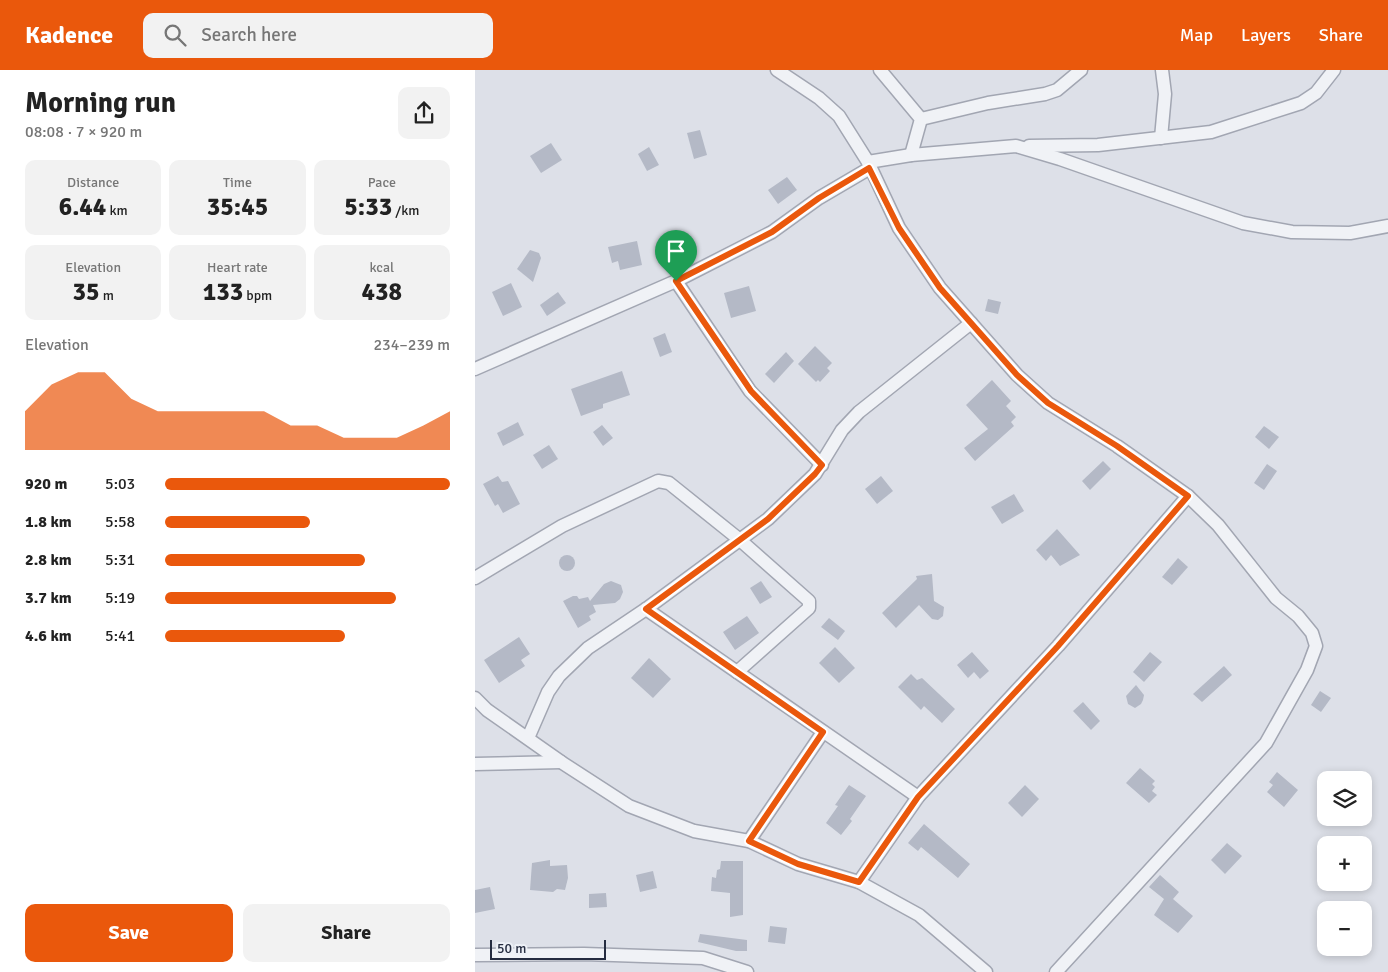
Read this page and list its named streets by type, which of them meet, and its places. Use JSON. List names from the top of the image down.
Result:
{
  "scale_bar": "50 m",
  "page": {
    "header": "Kadence",
    "search": "Search here",
    "nav": ["Map", "Layers", "Share"],
    "heading": ["Morning run", "08:08 · 7 × 920 m"],
    "stats": [
      ["Distance", "6.44 km"],
      ["Time", "35:45"],
      ["Pace", "5:33 /km"],
      ["Elevation", "35 m"],
      ["Heart rate", "133 bpm"],
      ["kcal", "438"]
    ],
    "chart": ["Elevation", "234–239 m"],
    "list": [
      {
        "name": "920 m",
        "note": "5:03"
      },
      {
        "name": "1.8 km",
        "note": "5:58"
      },
      {
        "name": "2.8 km",
        "note": "5:31"
      },
      {
        "name": "3.7 km",
        "note": "5:19"
      },
      {
        "name": "4.6 km",
        "note": "5:41"
      }
    ],
    "map_buttons": ["+", "−"],
    "buttons": ["Save", "Share"],
    "scale": "50 m"
  }
}
